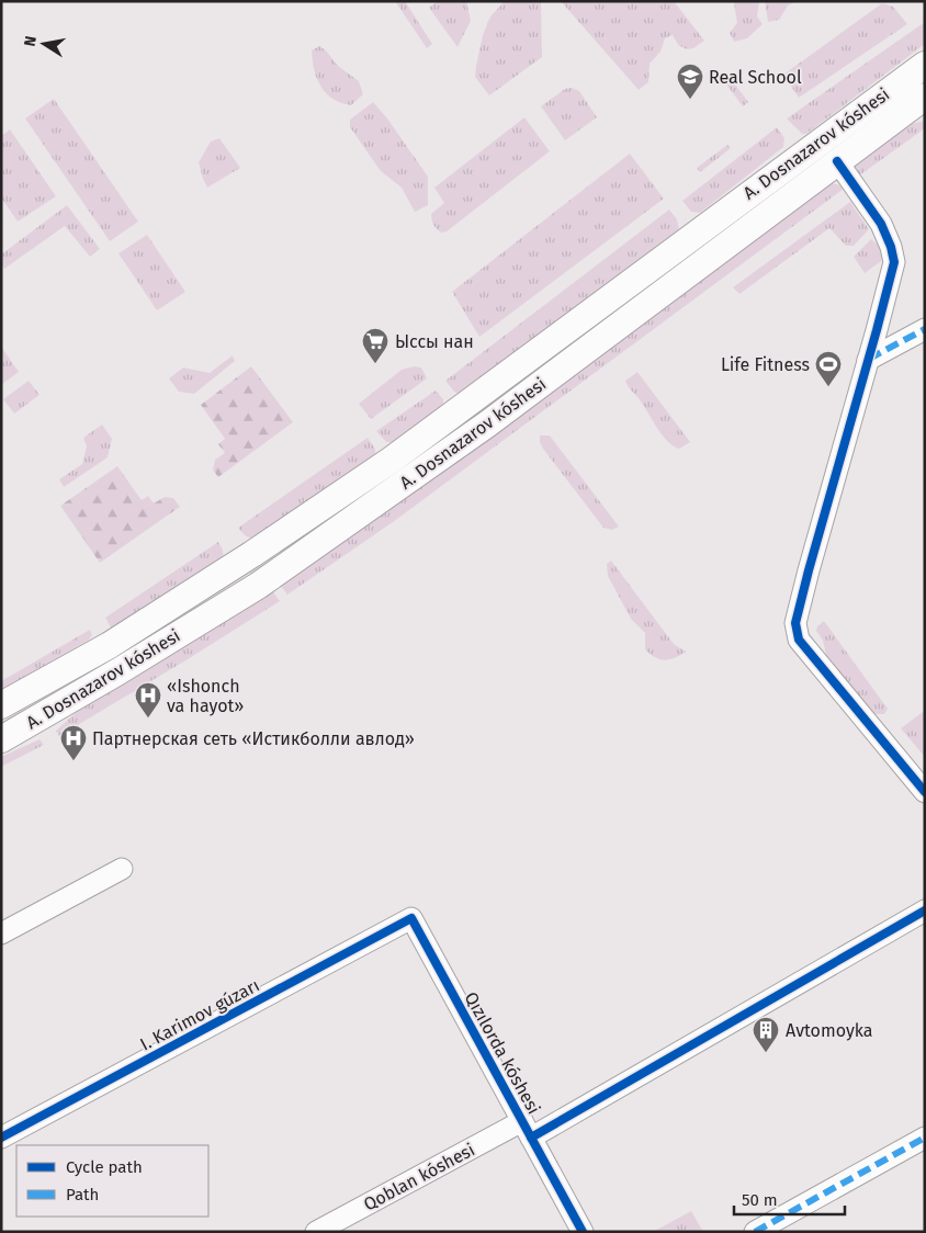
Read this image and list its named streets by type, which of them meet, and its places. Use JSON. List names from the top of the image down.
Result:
{
  "streets": {
    "main road": ["A. Dosnazarov kóshesi"],
    "street": ["I. Karimov gúzarı", "Qızılorda kóshesi", "Qoblan kóshesi"]
  },
  "crossings": [
    ["I. Karimov gúzarı", "Qızılorda kóshesi"],
    ["Qızılorda kóshesi", "Qoblan kóshesi"]
  ],
  "places": {
    "school or university": ["Real School"],
    "supermarket": ["Ыссы нан"],
    "sports": ["Life Fitness"],
    "hospital": ["«Ishonch va hayot»", "Партнерская сеть «Истикболли авлод»"],
    "building": ["Avtomoyka"]
  },
  "legend": ["Cycle path", "Path"],
  "scale_bar": "50 m",
  "north": "left"
}
